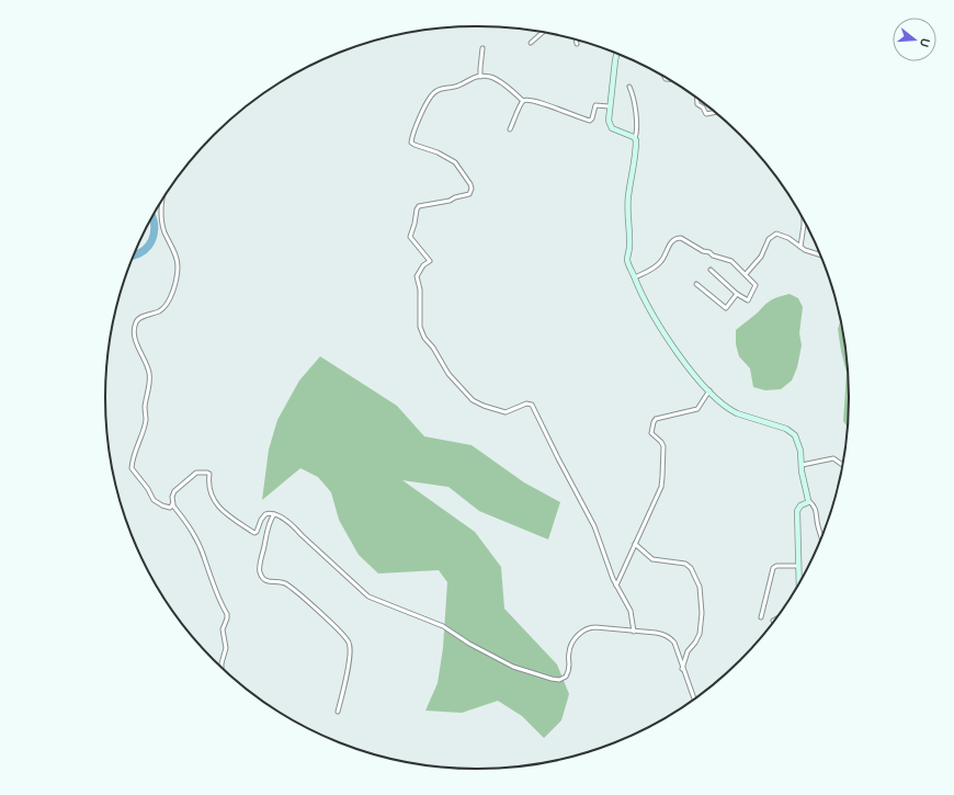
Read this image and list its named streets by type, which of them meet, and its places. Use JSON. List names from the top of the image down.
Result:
{
  "north": "right"
}
